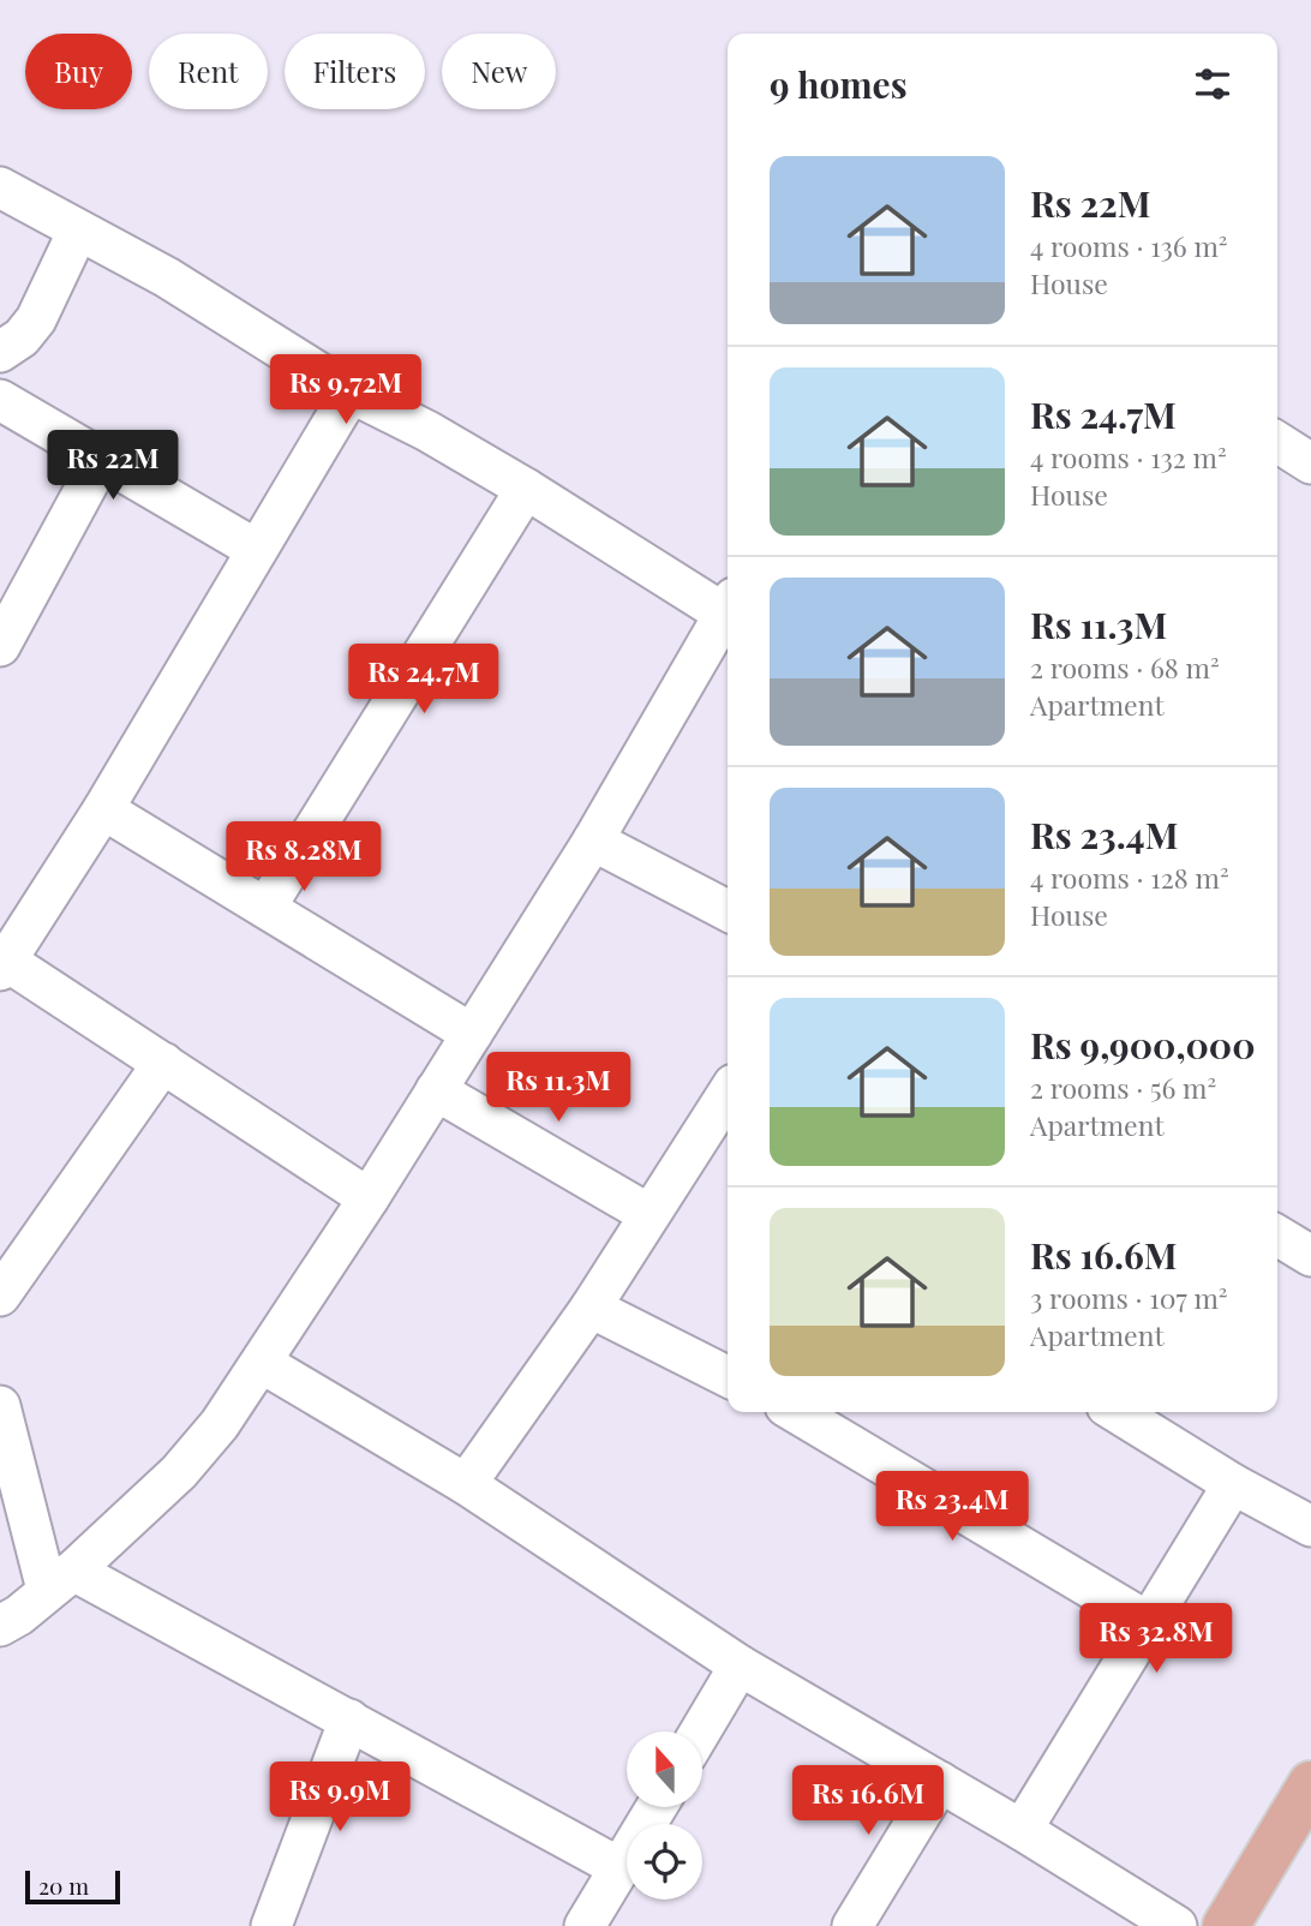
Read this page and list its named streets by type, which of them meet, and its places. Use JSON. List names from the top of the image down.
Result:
{
  "scale_bar": "20 m",
  "north": "top",
  "page": {
    "chip": [
      "Buy",
      "Rent",
      "Filters",
      "New"
    ],
    "heading": "9 homes",
    "list": [
      {
        "name": "Rs 22M",
        "note": "4 rooms · 136 m² · House"
      },
      {
        "name": "Rs 24.7M",
        "note": "4 rooms · 132 m² · House"
      },
      {
        "name": "Rs 11.3M",
        "note": "2 rooms · 68 m² · Apartment"
      },
      {
        "name": "Rs 23.4M",
        "note": "4 rooms · 128 m² · House"
      },
      {
        "name": "Rs 9,900,000",
        "note": "2 rooms · 56 m² · Apartment"
      },
      {
        "name": "Rs 16.6M",
        "note": "3 rooms · 107 m² · Apartment"
      }
    ],
    "price": [
      "Rs 9.72M",
      "Rs 22M",
      "Rs 24.7M",
      "Rs 8.28M",
      "Rs 11.3M",
      "Rs 23.4M",
      "Rs 32.8M",
      "Rs 9.9M",
      "Rs 16.6M"
    ],
    "scale": "20 m"
  }
}
